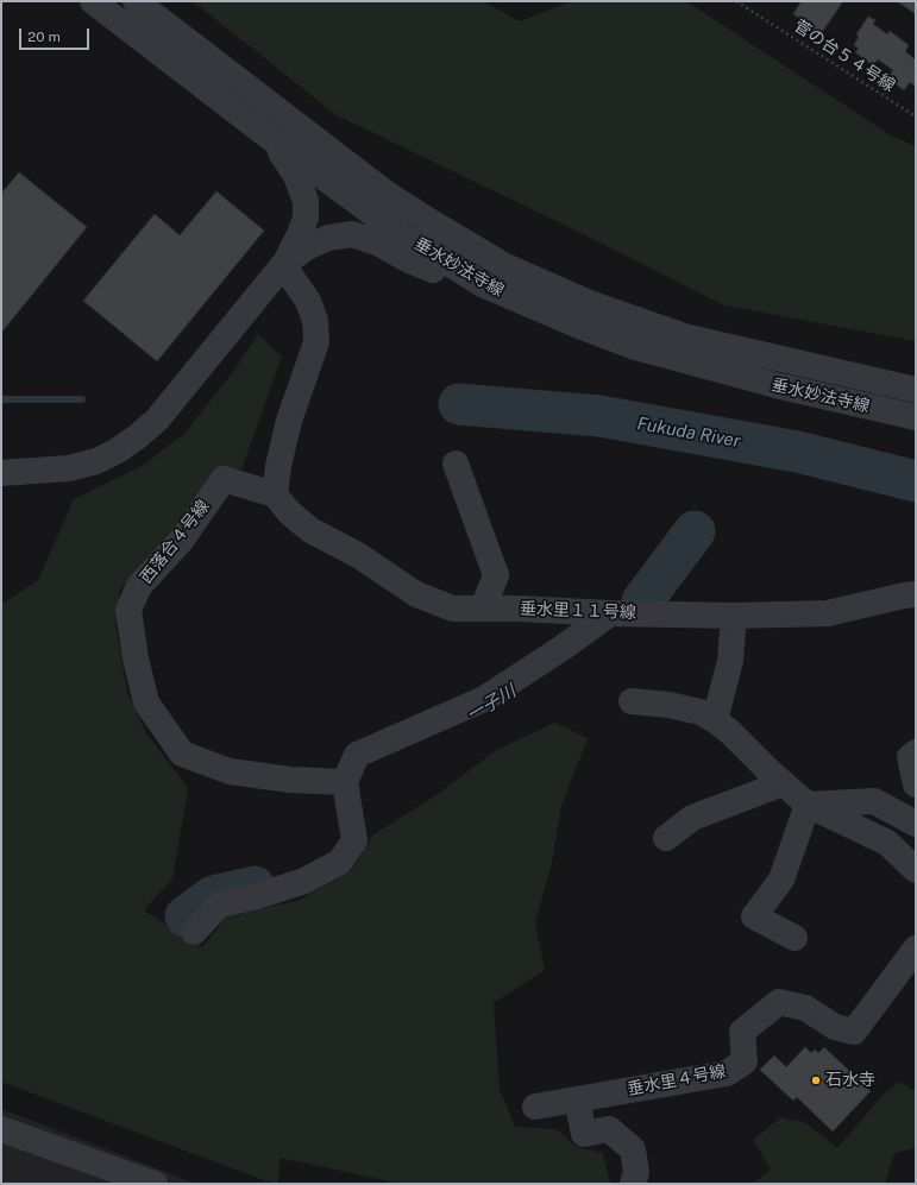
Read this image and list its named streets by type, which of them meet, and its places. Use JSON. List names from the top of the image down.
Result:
{
  "streets": {
    "street": [
      "垂水妙法寺線",
      "西落合４号線",
      "垂水里１１号線",
      "垂水里４号線"
    ],
    "path": ["菅の台５４号線"]
  },
  "crossings": [
    ["西落合４号線", "垂水里１１号線"]
  ],
  "water": ["Fukuda River", "一子川"],
  "places": ["石水寺"],
  "scale_bar": "20 m"
}
